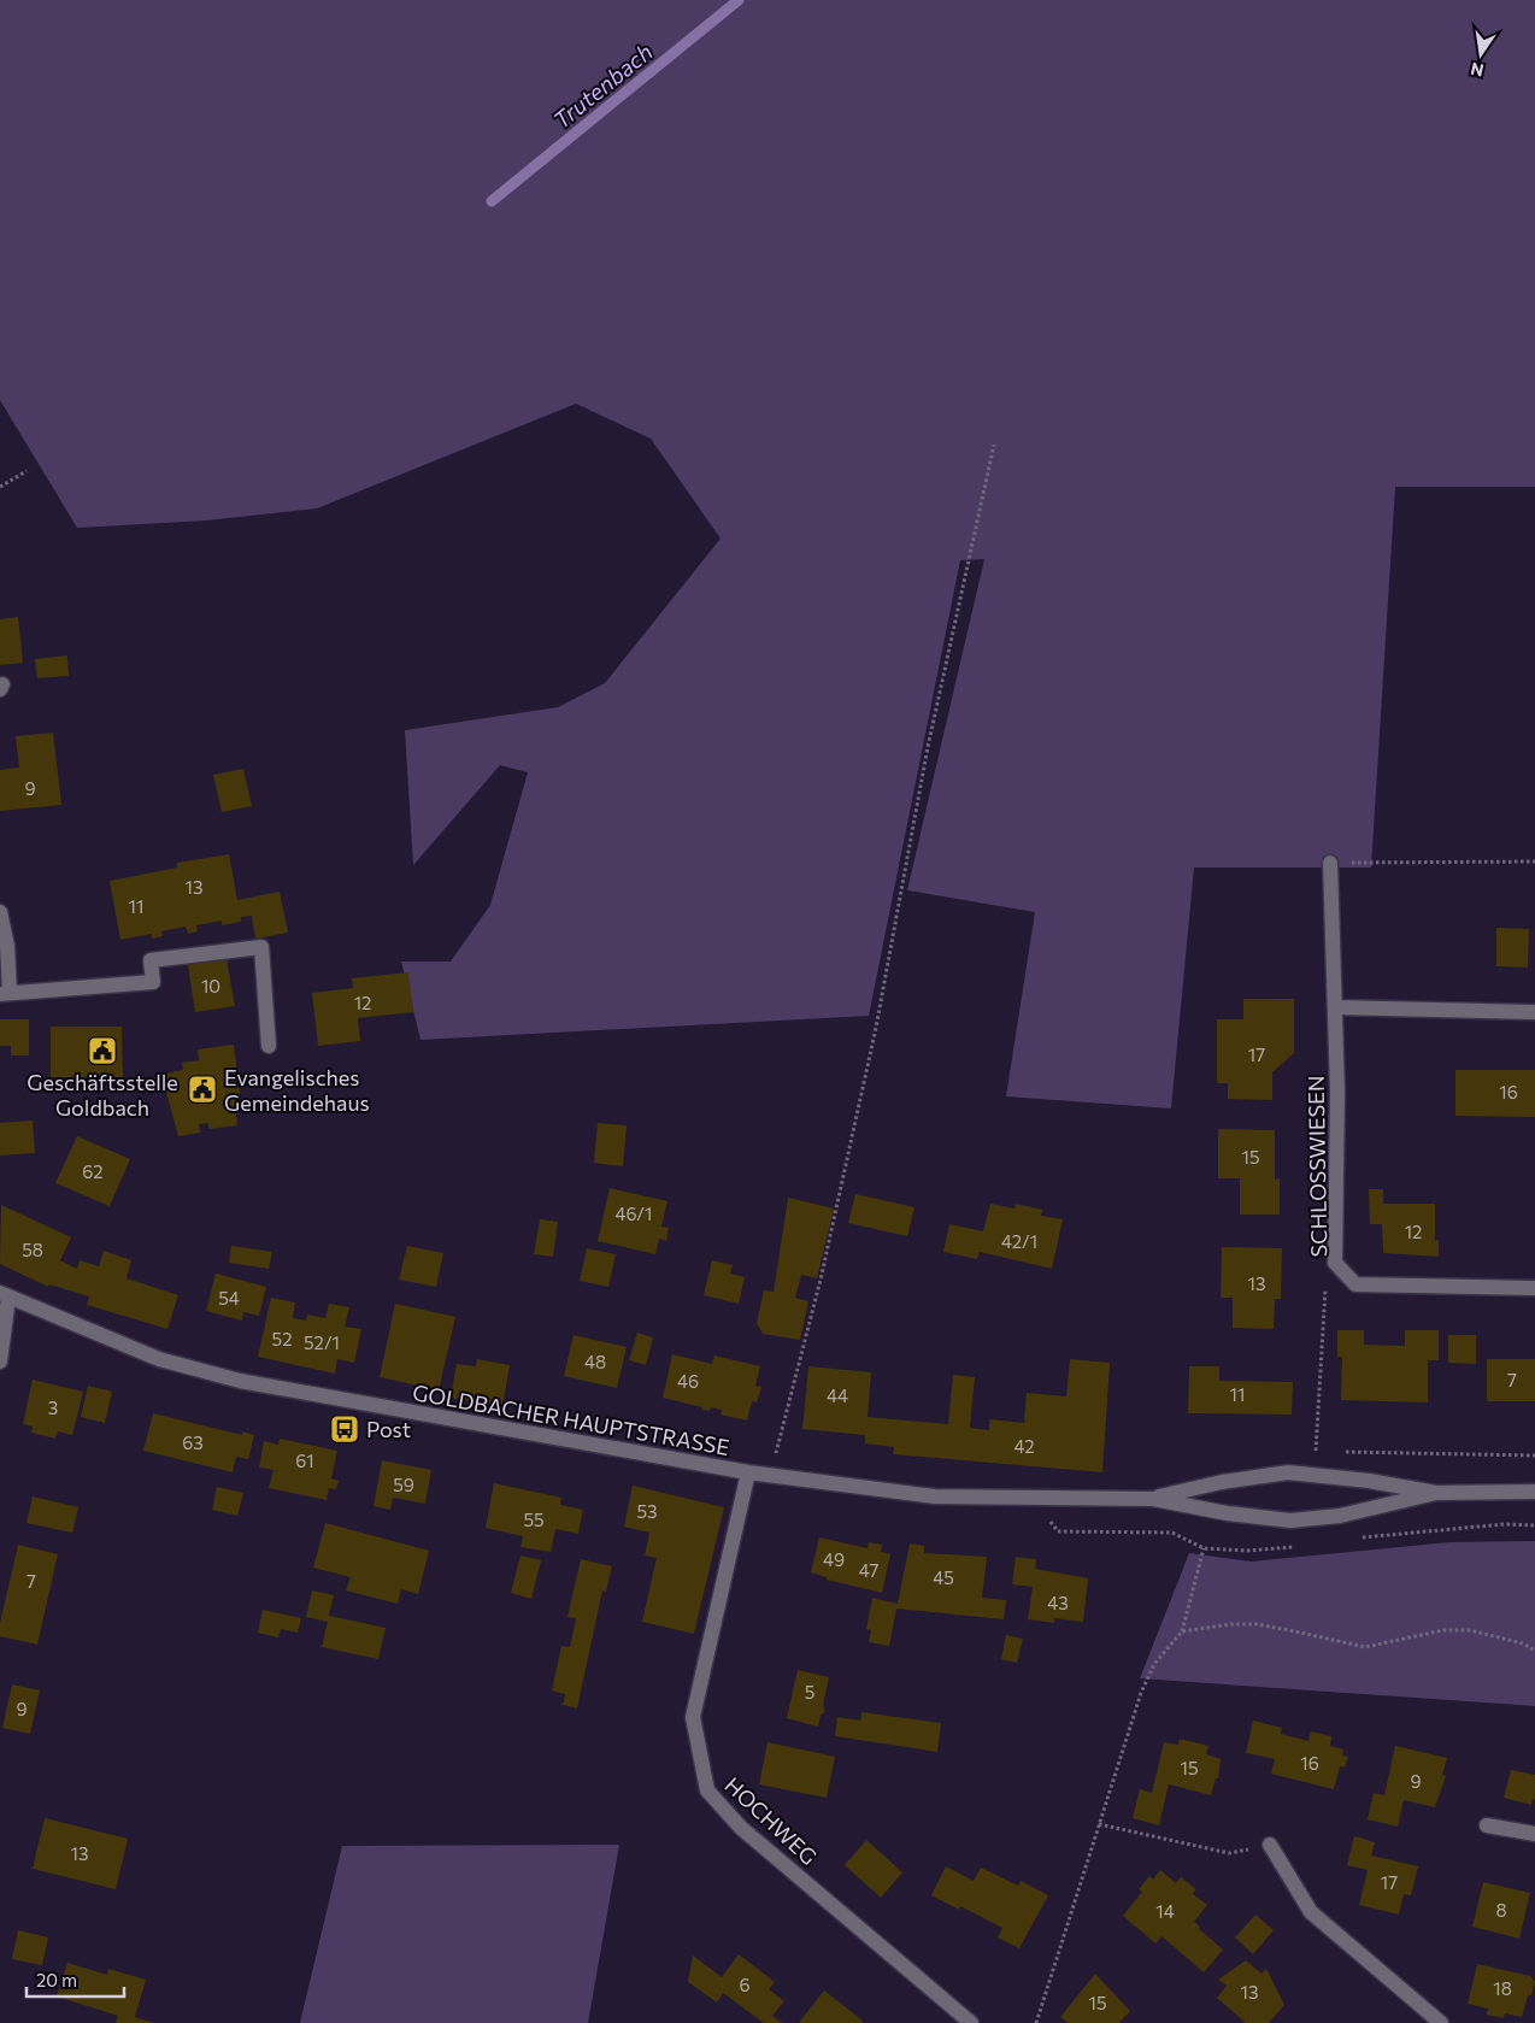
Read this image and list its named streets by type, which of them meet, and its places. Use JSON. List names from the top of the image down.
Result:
{
  "streets": {
    "street": ["SCHLOSSWIESEN", "GOLDBACHER HAUPTSTRASSE", "HOCHWEG"]
  },
  "crossings": [
    ["GOLDBACHER HAUPTSTRASSE", "HOCHWEG"]
  ],
  "water": ["Trutenbach"],
  "places": {
    "public building": ["Geschäftsstelle Goldbach", "Evangelisches Gemeindehaus"],
    "bus stop": ["Post"]
  },
  "house_numbers": [
    "9",
    "13",
    "11",
    "10",
    "12",
    "17",
    "16",
    "15",
    "62",
    "46/1",
    "12",
    "42/1",
    "58",
    "13",
    "54",
    "52",
    "52/1",
    "48",
    "7",
    "46",
    "11",
    "44",
    "3",
    "63",
    "42",
    "61",
    "59",
    "53",
    "55",
    "49",
    "47",
    "45",
    "7",
    "43",
    "5",
    "9",
    "16",
    "15",
    "9",
    "13",
    "17",
    "8",
    "14",
    "6",
    "18",
    "13",
    "15"
  ],
  "scale_bar": "20 m",
  "north": "bottom"
}
